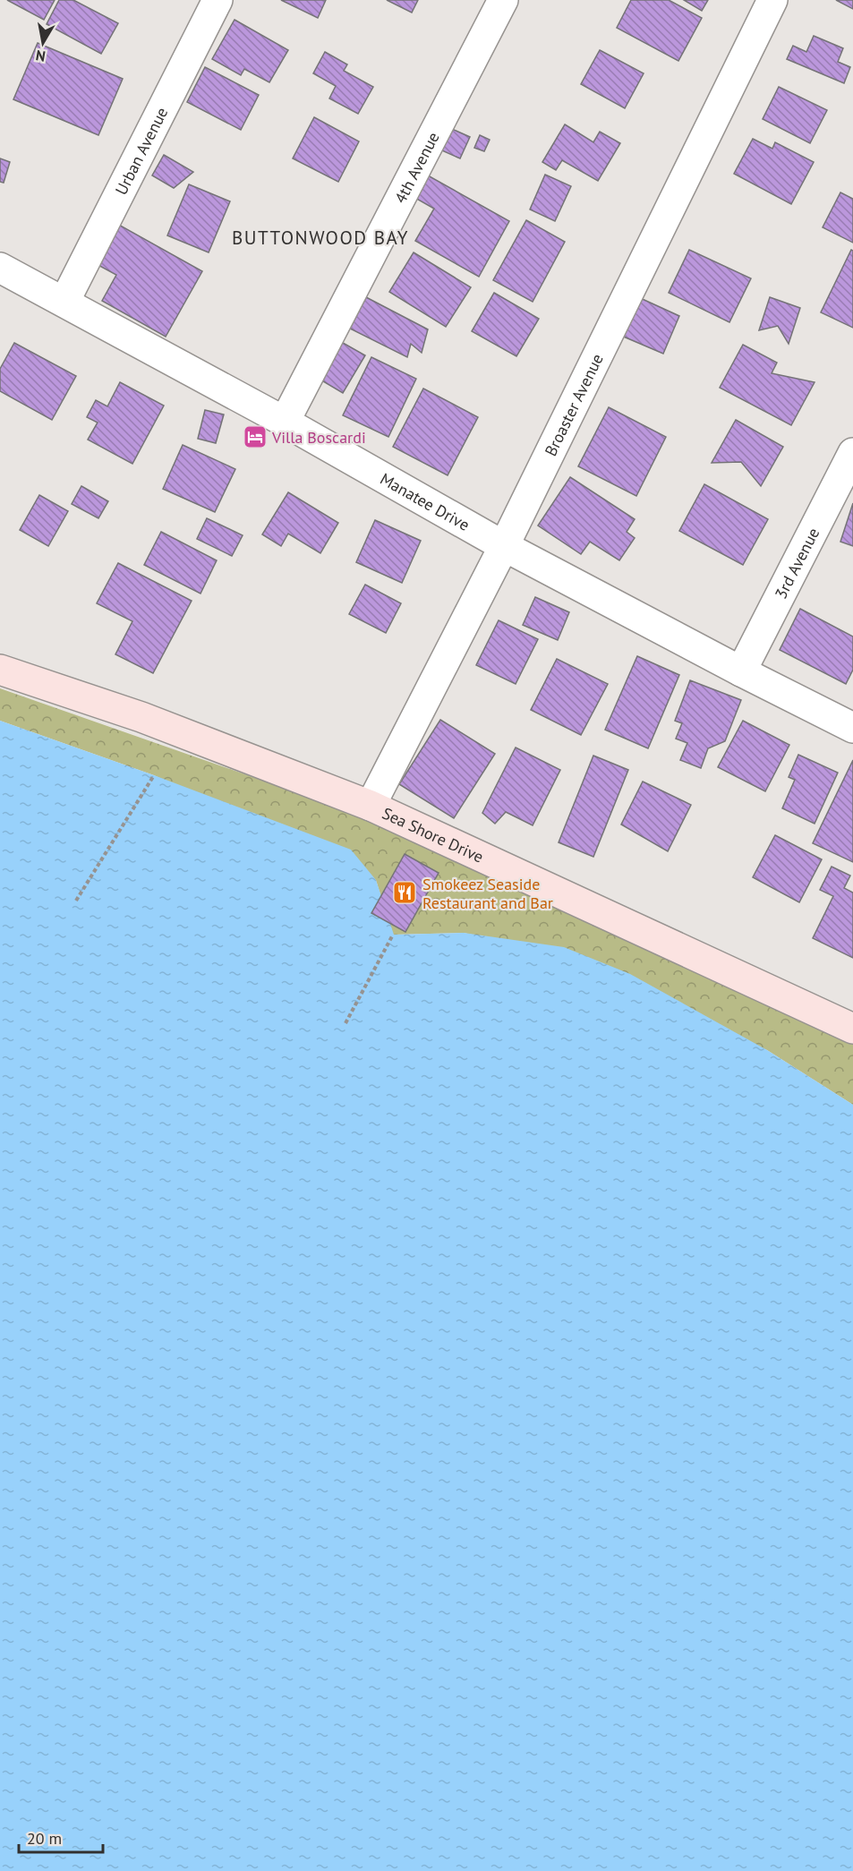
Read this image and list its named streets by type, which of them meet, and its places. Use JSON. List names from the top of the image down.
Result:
{
  "streets": {
    "street": [
      "Urban Avenue",
      "4th Avenue",
      "Broaster Avenue",
      "Manatee Drive",
      "3rd Avenue",
      "Sea Shore Drive"
    ]
  },
  "crossings": [
    ["Urban Avenue", "Manatee Drive"],
    ["4th Avenue", "Manatee Drive"],
    ["Broaster Avenue", "Manatee Drive"],
    ["Broaster Avenue", "Sea Shore Drive"],
    ["Manatee Drive", "3rd Avenue"]
  ],
  "districts": ["BUTTONWOOD BAY"],
  "places": {
    "hotel": ["Villa Boscardi"],
    "restaurant": ["Smokeez Seaside Restaurant and Bar"]
  },
  "scale_bar": "20 m",
  "north": "bottom"
}
